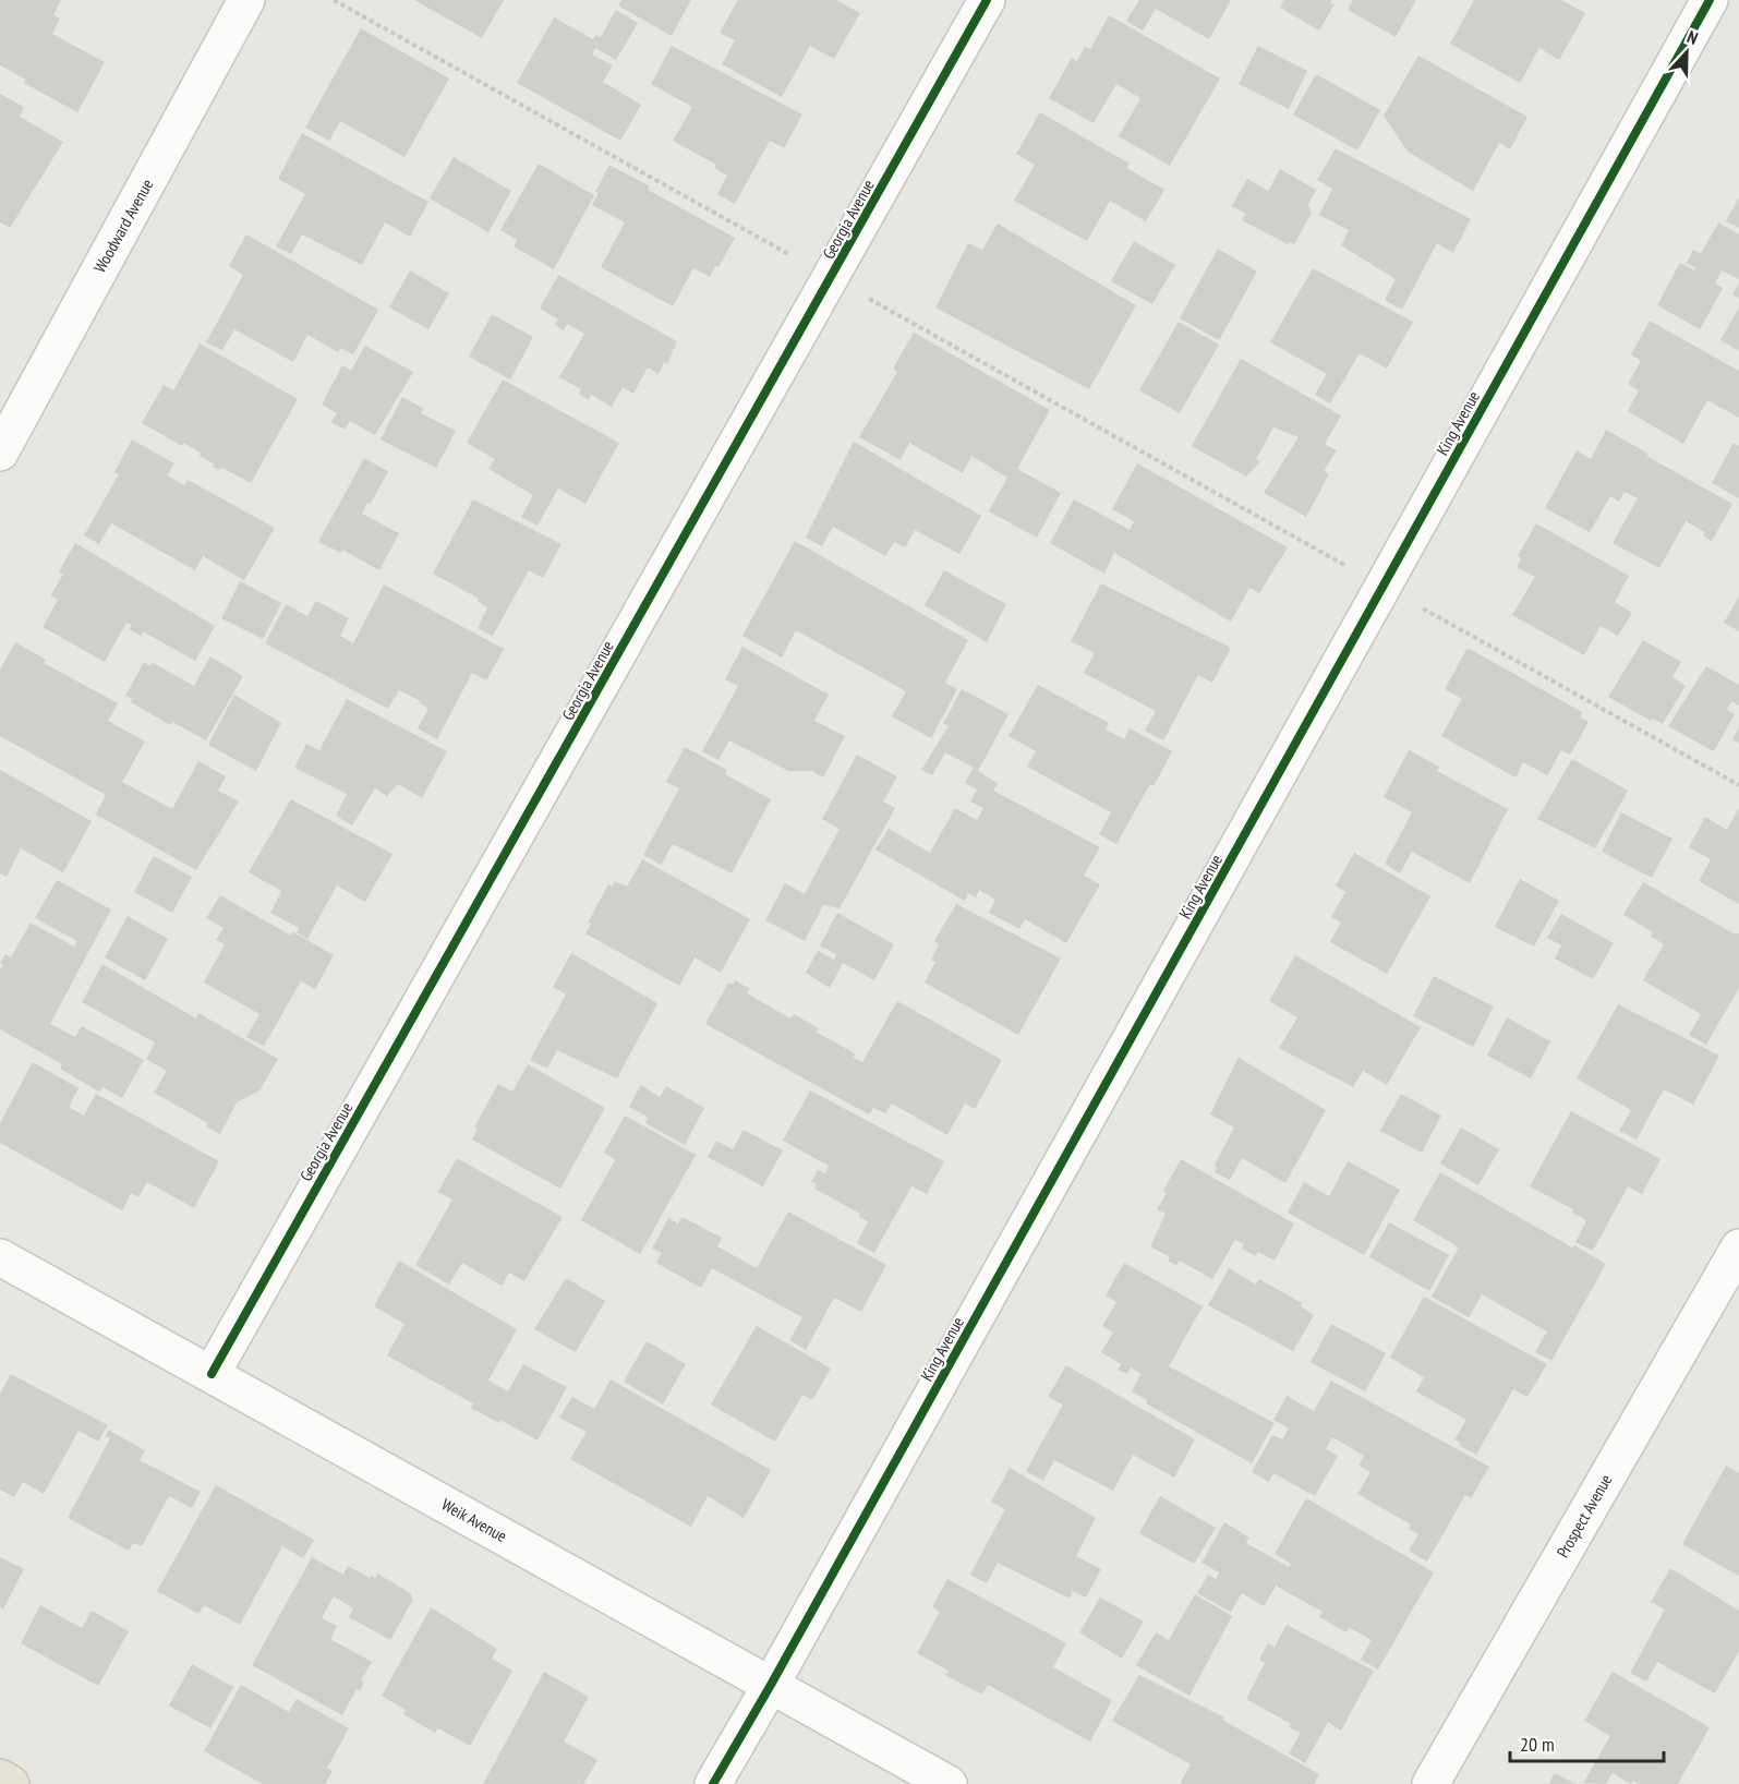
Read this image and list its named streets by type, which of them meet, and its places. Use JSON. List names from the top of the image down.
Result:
{
  "streets": {
    "street": [
      "Georgia Avenue",
      "Woodward Avenue",
      "King Avenue",
      "Prospect Avenue",
      "Weik Avenue"
    ]
  },
  "crossings": [
    ["Georgia Avenue", "Weik Avenue"],
    ["King Avenue", "Weik Avenue"]
  ],
  "scale_bar": "20 m",
  "north": "top"
}
